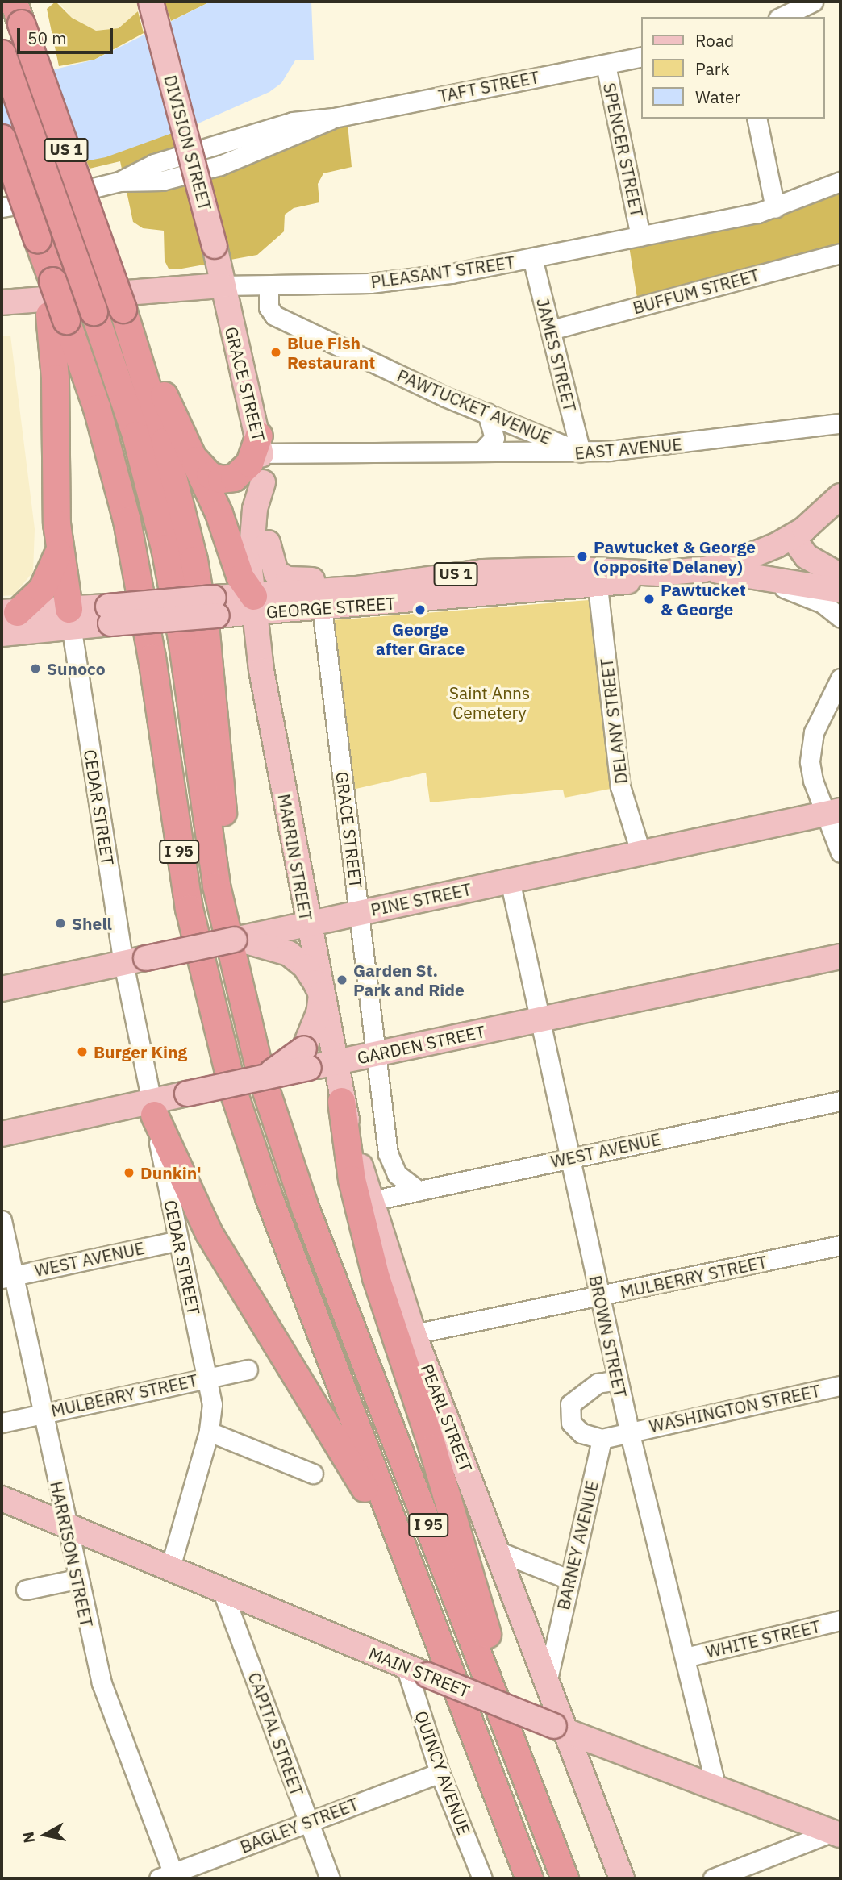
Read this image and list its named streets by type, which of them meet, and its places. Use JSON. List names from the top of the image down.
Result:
{
  "streets": {
    "highway": ["US 1", "I 95"],
    "main road": [
      "DIVISION STREET",
      "PLEASANT STREET",
      "GRACE STREET",
      "GEORGE STREET",
      "MARRIN STREET",
      "PINE STREET",
      "GARDEN STREET",
      "PEARL STREET",
      "MAIN STREET"
    ],
    "street": [
      "TAFT STREET",
      "SPENCER STREET",
      "BUFFUM STREET",
      "JAMES STREET",
      "PAWTUCKET AVENUE",
      "EAST AVENUE",
      "DELANY STREET",
      "CEDAR STREET",
      "WEST AVENUE",
      "MULBERRY STREET",
      "BROWN STREET",
      "WASHINGTON STREET",
      "BARNEY AVENUE",
      "HARRISON STREET",
      "WHITE STREET",
      "CAPITAL STREET",
      "QUINCY AVENUE",
      "BAGLEY STREET"
    ]
  },
  "crossings": [
    ["TAFT STREET", "SPENCER STREET"],
    ["DIVISION STREET", "PLEASANT STREET"],
    ["DIVISION STREET", "GRACE STREET"],
    ["US 1", "GRACE STREET"],
    ["US 1", "GEORGE STREET"],
    ["US 1", "MARRIN STREET"],
    ["SPENCER STREET", "PLEASANT STREET"],
    ["PLEASANT STREET", "JAMES STREET"],
    ["PLEASANT STREET", "GRACE STREET"],
    ["PLEASANT STREET", "PAWTUCKET AVENUE"],
    ["BUFFUM STREET", "JAMES STREET"],
    ["JAMES STREET", "PAWTUCKET AVENUE"],
    ["JAMES STREET", "EAST AVENUE"],
    ["GRACE STREET", "EAST AVENUE"],
    ["GRACE STREET", "GEORGE STREET"],
    ["GRACE STREET", "MARRIN STREET"],
    ["GRACE STREET", "PINE STREET"],
    ["GRACE STREET", "GARDEN STREET"],
    ["GRACE STREET", "WEST AVENUE"],
    ["PAWTUCKET AVENUE", "EAST AVENUE"],
    ["GEORGE STREET", "DELANY STREET"],
    ["GEORGE STREET", "CEDAR STREET"],
    ["GEORGE STREET", "MARRIN STREET"],
    ["DELANY STREET", "PINE STREET"],
    ["CEDAR STREET", "WEST AVENUE"],
    ["CEDAR STREET", "MULBERRY STREET"],
    ["CEDAR STREET", "MAIN STREET"],
    ["MARRIN STREET", "PINE STREET"],
    ["MARRIN STREET", "GARDEN STREET"],
    ["MARRIN STREET", "PEARL STREET"],
    ["PINE STREET", "BROWN STREET"],
    ["GARDEN STREET", "BROWN STREET"],
    ["WEST AVENUE", "BROWN STREET"],
    ["WEST AVENUE", "PEARL STREET"],
    ["WEST AVENUE", "HARRISON STREET"],
    ["MULBERRY STREET", "BROWN STREET"],
    ["MULBERRY STREET", "PEARL STREET"],
    ["MULBERRY STREET", "HARRISON STREET"],
    ["BROWN STREET", "WASHINGTON STREET"],
    ["BROWN STREET", "WHITE STREET"],
    ["BROWN STREET", "MAIN STREET"],
    ["PEARL STREET", "BARNEY AVENUE"],
    ["PEARL STREET", "MAIN STREET"],
    ["HARRISON STREET", "MAIN STREET"],
    ["HARRISON STREET", "BAGLEY STREET"],
    ["MAIN STREET", "CAPITAL STREET"],
    ["MAIN STREET", "QUINCY AVENUE"],
    ["CAPITAL STREET", "BAGLEY STREET"],
    ["QUINCY AVENUE", "BAGLEY STREET"]
  ],
  "parks": ["Saint Anns Cemetery"],
  "places": [
    "Blue Fish Restaurant",
    "Pawtucket & George (opposite Delaney)",
    "Pawtucket & George",
    "George after Grace",
    "Sunoco",
    "Shell",
    "Garden St. Park and Ride",
    "Burger King",
    "Dunkin'"
  ],
  "legend": ["Road", "Park", "Water"],
  "scale_bar": "50 m",
  "north": "left"
}
